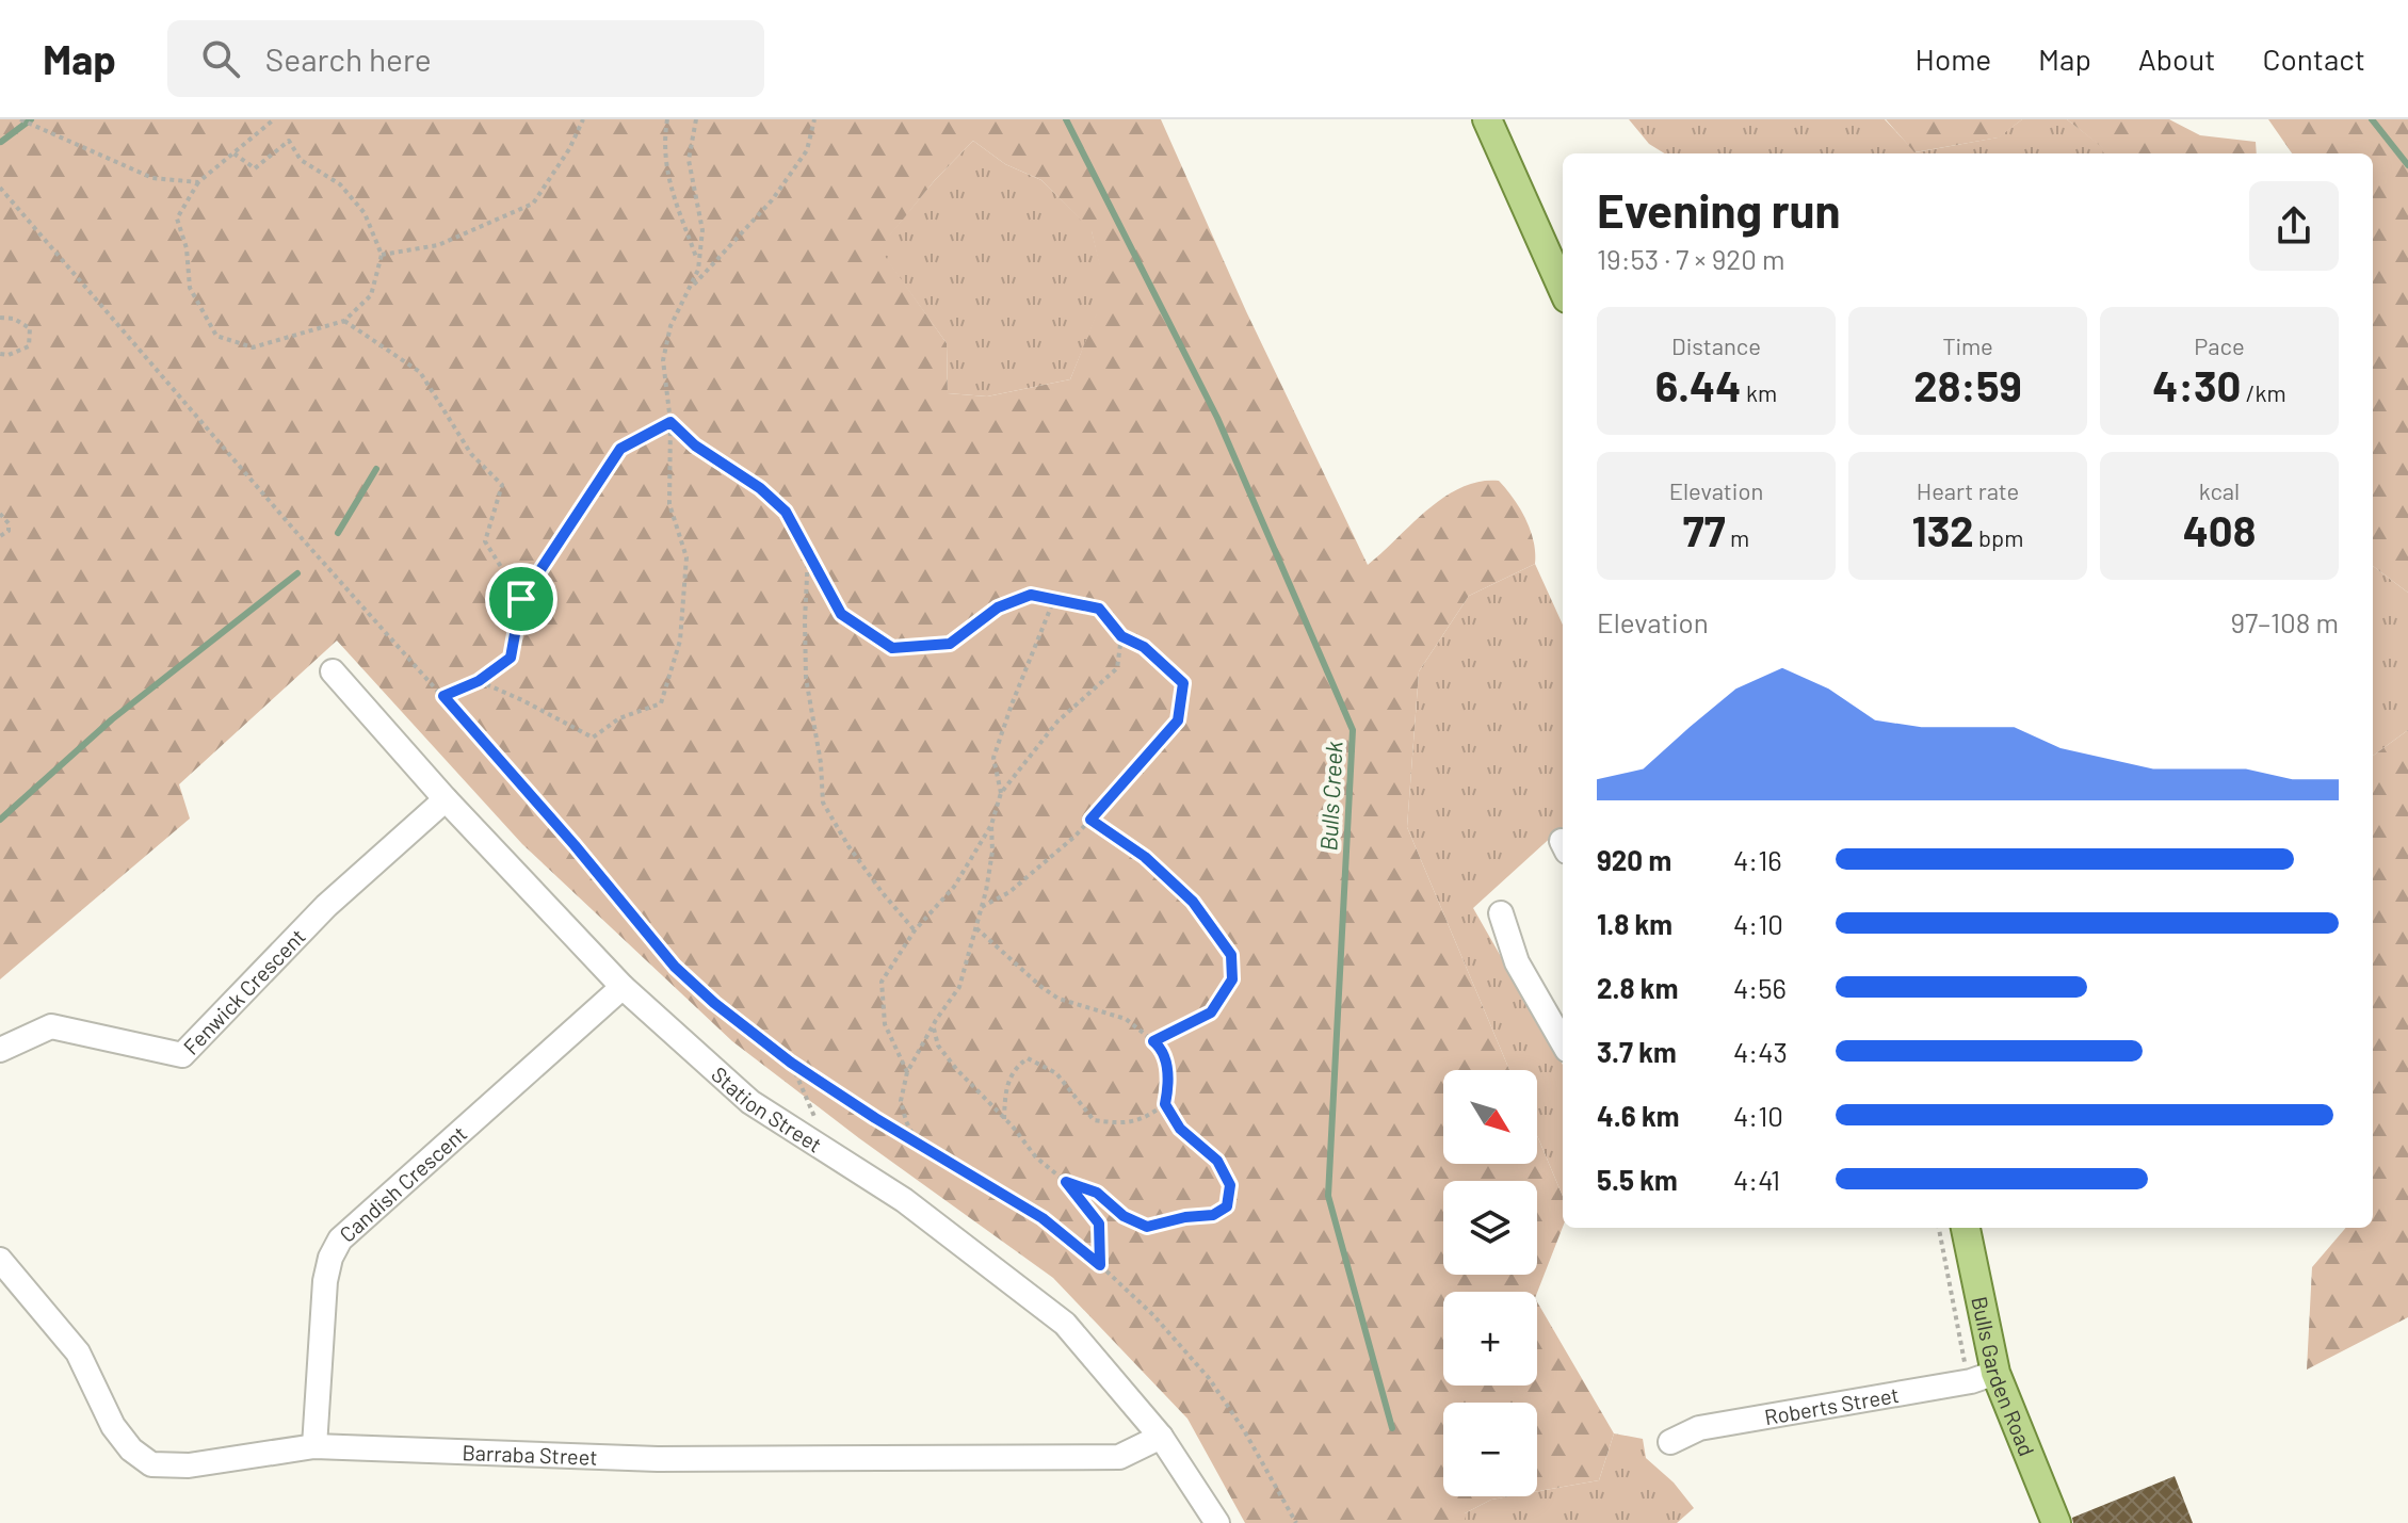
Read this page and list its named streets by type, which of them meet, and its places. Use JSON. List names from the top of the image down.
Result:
{
  "streets": {
    "main road": ["Bulls Garden Road"],
    "street": [
      "Fenwick Crescent",
      "Station Street",
      "Candish Crescent",
      "Roberts Street",
      "Barraba Street"
    ]
  },
  "crossings": [
    ["Fenwick Crescent", "Station Street"],
    ["Station Street", "Candish Crescent"],
    ["Station Street", "Barraba Street"],
    ["Candish Crescent", "Barraba Street"],
    ["Bulls Garden Road", "Roberts Street"]
  ],
  "water": ["Bulls Creek"],
  "north": "bottom right",
  "page": {
    "header": "Map",
    "search": "Search here",
    "nav": [
      "Home",
      "Map",
      "About",
      "Contact"
    ],
    "heading": ["Evening run", "19:53 · 7 × 920 m"],
    "stats": [
      ["Distance", "6.44 km"],
      ["Time", "28:59"],
      ["Pace", "4:30 /km"],
      ["Elevation", "77 m"],
      ["Heart rate", "132 bpm"],
      ["kcal", "408"]
    ],
    "chart": ["Elevation", "97–108 m"],
    "list": [
      {
        "name": "920 m",
        "note": "4:16"
      },
      {
        "name": "1.8 km",
        "note": "4:10"
      },
      {
        "name": "2.8 km",
        "note": "4:56"
      },
      {
        "name": "3.7 km",
        "note": "4:43"
      },
      {
        "name": "4.6 km",
        "note": "4:10"
      },
      {
        "name": "5.5 km",
        "note": "4:41"
      }
    ],
    "map_buttons": ["+", "−"]
  }
}
